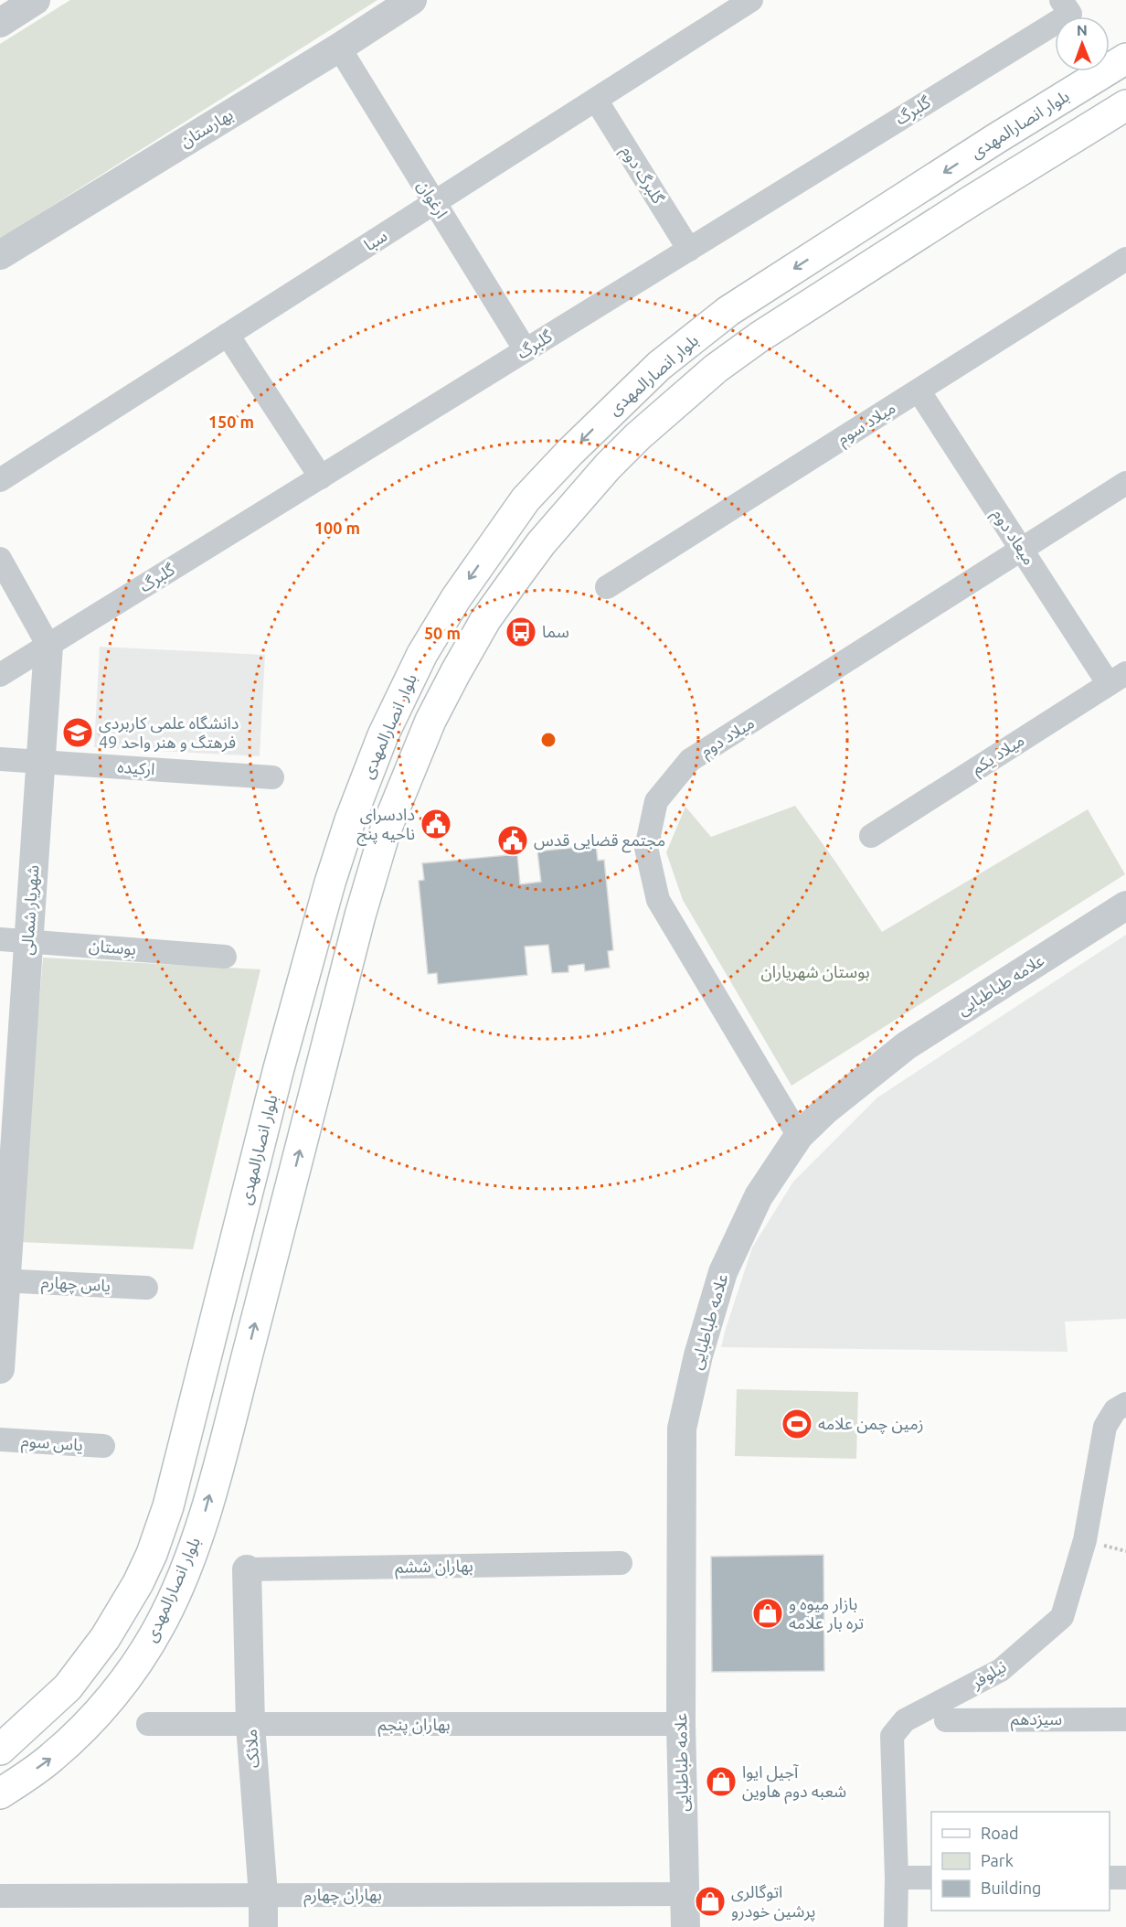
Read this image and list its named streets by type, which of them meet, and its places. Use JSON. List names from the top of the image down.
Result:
{
  "streets": {
    "main road": ["بلوار انصارالمهدی"],
    "street": [
      "گلبرگ",
      "بهارستان",
      "گلبرگ دوم",
      "ارغوان",
      "سبا",
      "میلاد سوم",
      "میعاد دوم",
      "میلاد دوم",
      "میلاد یکم",
      "ارکیده",
      "شهریار شمالی",
      "بوستان",
      "علامه طباطبایی",
      "یاس چهارم",
      "یاس سوم",
      "بهاران ششم",
      "نیلوفر",
      "سیزدهم",
      "بهاران پنجم",
      "ملائک",
      "بهاران چهارم"
    ]
  },
  "crossings": [
    ["گلبرگ", "گلبرگ دوم"],
    ["گلبرگ", "ارغوان"],
    ["گلبرگ", "شهریار شمالی"],
    ["بهارستان", "ارغوان"],
    ["گلبرگ دوم", "سبا"],
    ["ارغوان", "سبا"],
    ["میلاد سوم", "میعاد دوم"],
    ["میعاد دوم", "میلاد دوم"],
    ["میعاد دوم", "میلاد یکم"],
    ["میلاد دوم", "علامه طباطبایی"],
    ["ارکیده", "شهریار شمالی"],
    ["شهریار شمالی", "بوستان"],
    ["شهریار شمالی", "یاس چهارم"],
    ["علامه طباطبایی", "بهاران پنجم"],
    ["علامه طباطبایی", "بهاران چهارم"],
    ["بهاران ششم", "ملائک"],
    ["بهاران پنجم", "ملائک"],
    ["ملائک", "بهاران چهارم"]
  ],
  "parks": ["بوستان شهریاران"],
  "places": {
    "bus stop": ["سما"],
    "school or university": ["دانشگاه علمی کاربردی فرهتگ و هنر واحد 49"],
    "public building": ["دادسرای ناحیه پنج", "مجتمع قضایی قدس"],
    "sports": ["زمین چمن علامه"],
    "shop": ["بازار میوه و تره بار علامه", "آجیل ایوا شعبه دوم هاوین", "اتوگالری پرشین خودرو"]
  },
  "legend": ["Road", "Park", "Building"],
  "north": "top",
  "rings": ["150 m", "100 m", "50 m"]
}
